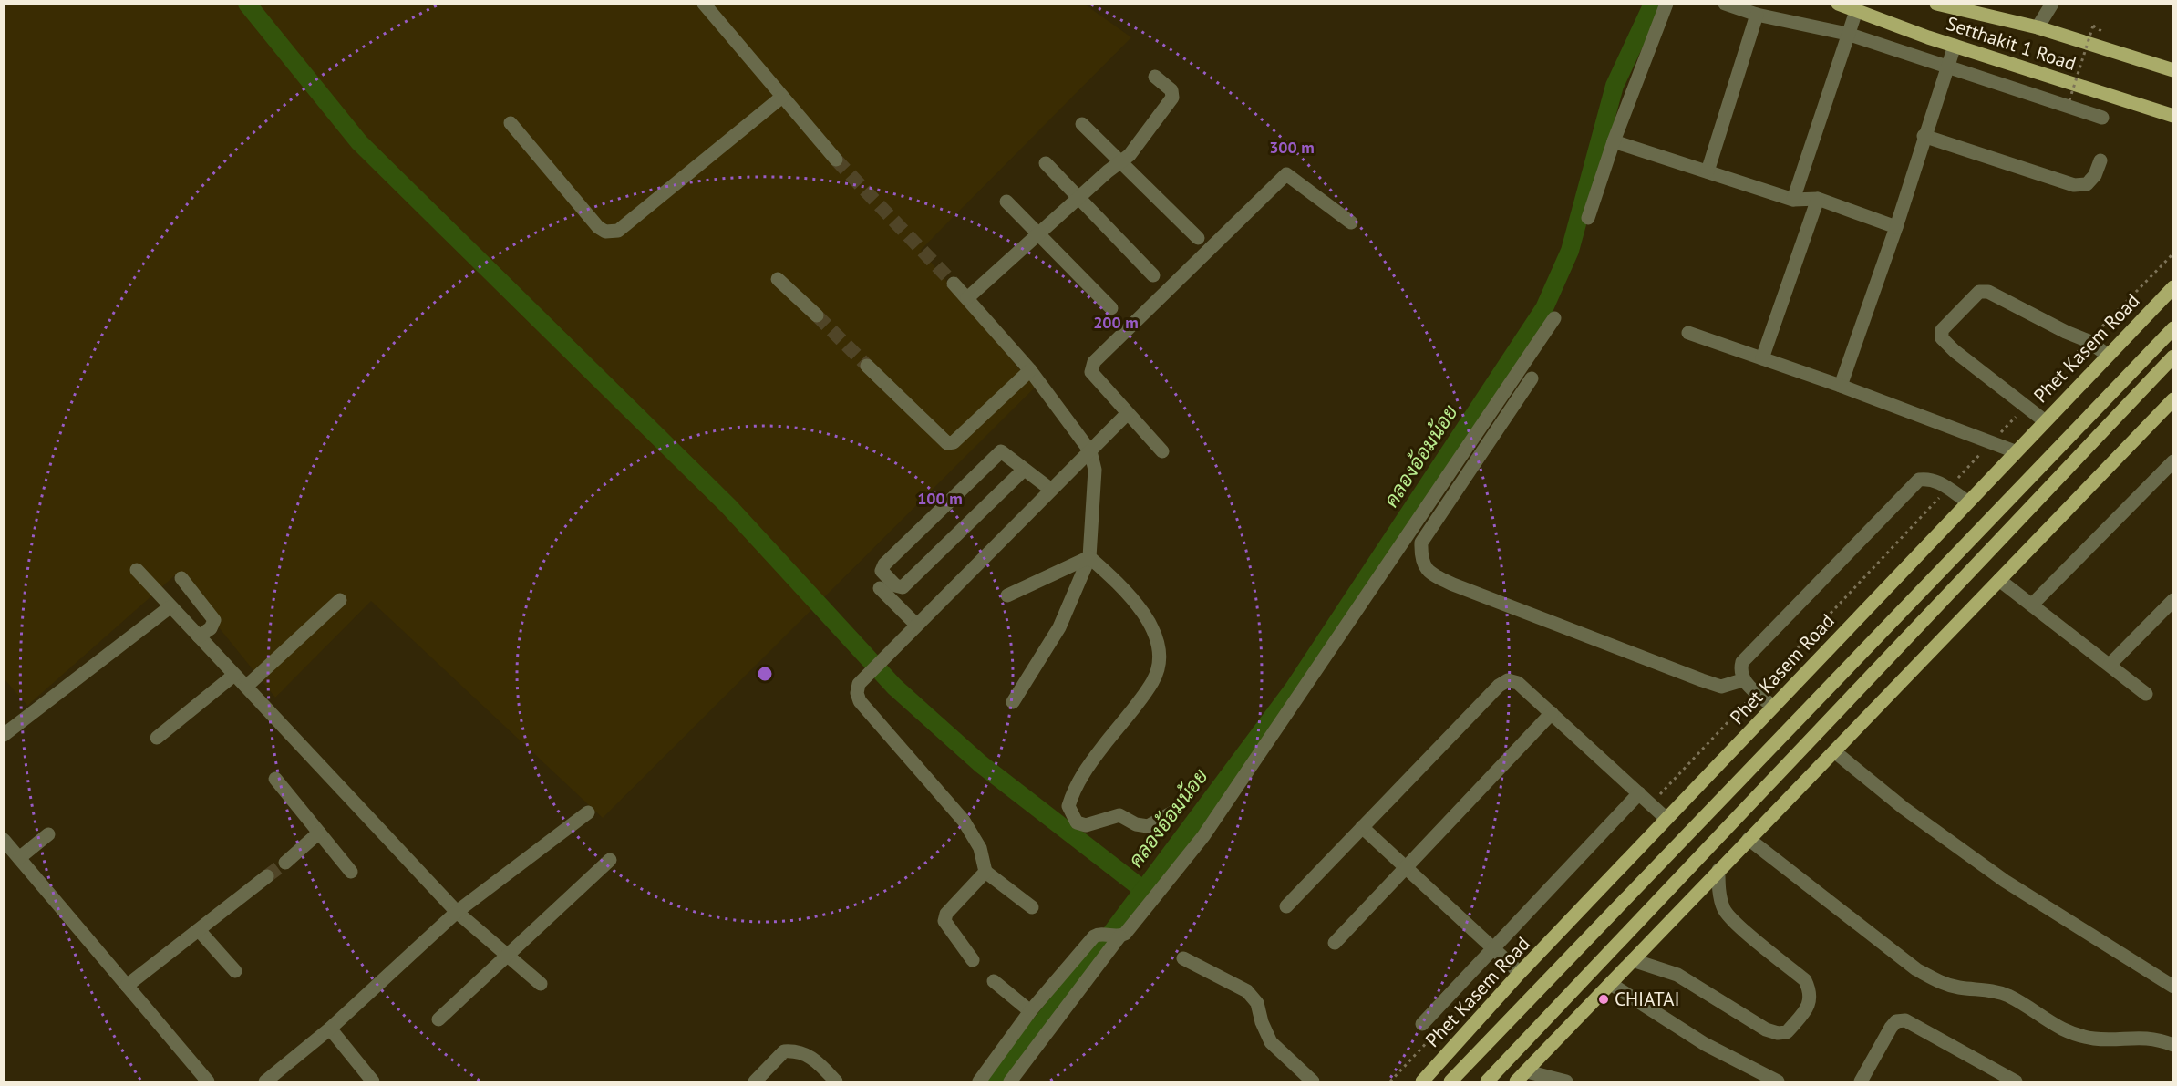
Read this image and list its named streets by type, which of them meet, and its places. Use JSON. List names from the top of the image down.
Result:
{
  "streets": {
    "main road": ["Setthakit 1 Road", "Phet Kasem Road"]
  },
  "water": ["คลองอ้อมน้อย"],
  "places": ["CHIATAI"],
  "rings": ["300 m", "200 m", "100 m"]
}
